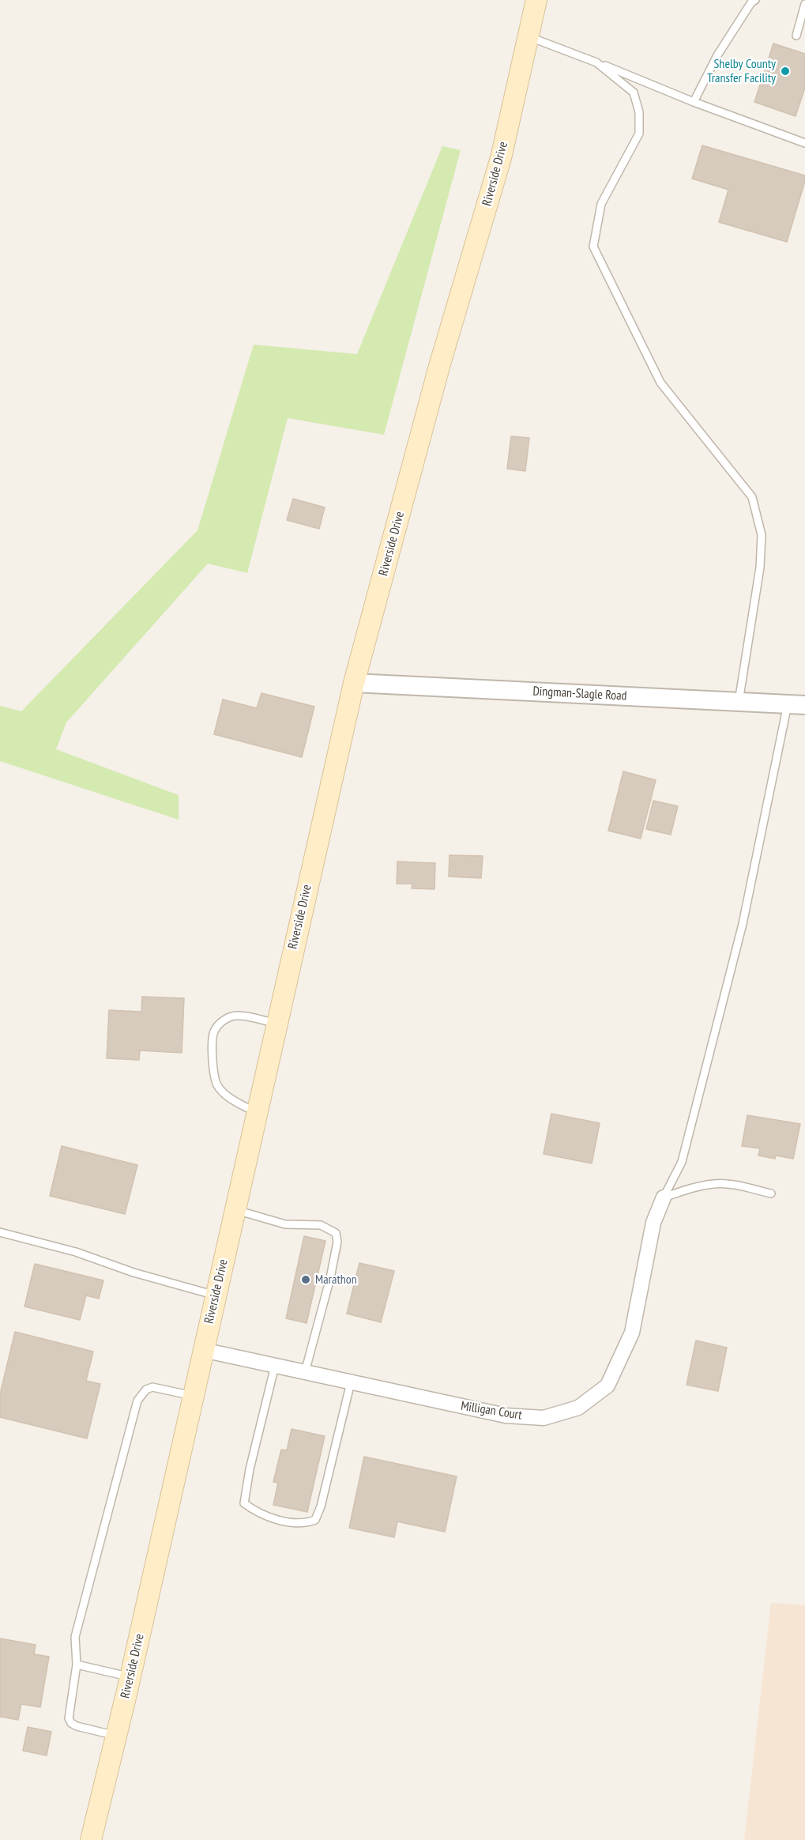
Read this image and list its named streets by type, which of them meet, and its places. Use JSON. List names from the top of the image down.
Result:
{
  "streets": {
    "main road": ["Riverside Drive"],
    "street": ["Dingman-Slagle Road", "Milligan Court"]
  },
  "crossings": [
    ["Riverside Drive", "Dingman-Slagle Road"],
    ["Riverside Drive", "Milligan Court"]
  ],
  "places": ["Shelby County Transfer Facility", "Marathon"]
}
